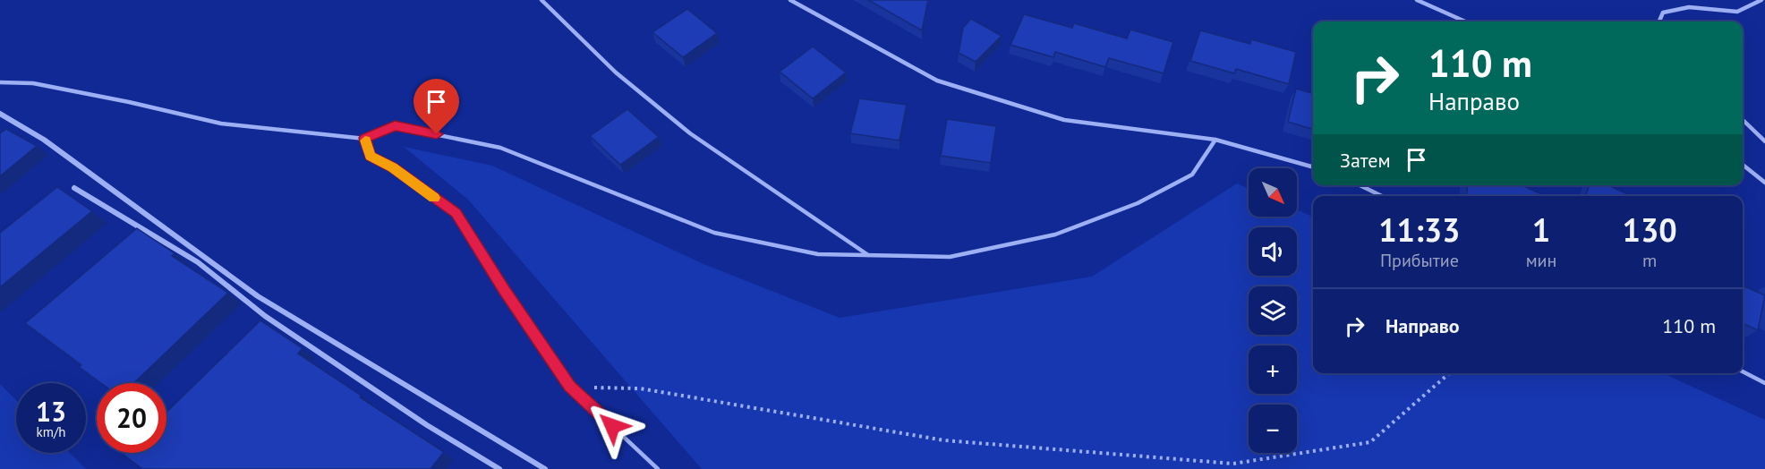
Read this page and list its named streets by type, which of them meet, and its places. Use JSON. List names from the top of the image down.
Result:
{
  "north": "bottom right",
  "page": {
    "turn": ["110 m", "Направо"],
    "then": "Затем",
    "map_buttons": ["+", "−"],
    "eta": [
      "11:33",
      "Прибытие",
      "1",
      "мин",
      "130",
      "m"
    ],
    "list": [
      {
        "name": "Направо",
        "value": "110 m"
      }
    ],
    "speed": "13 km/h",
    "limit": "20"
  }
}
